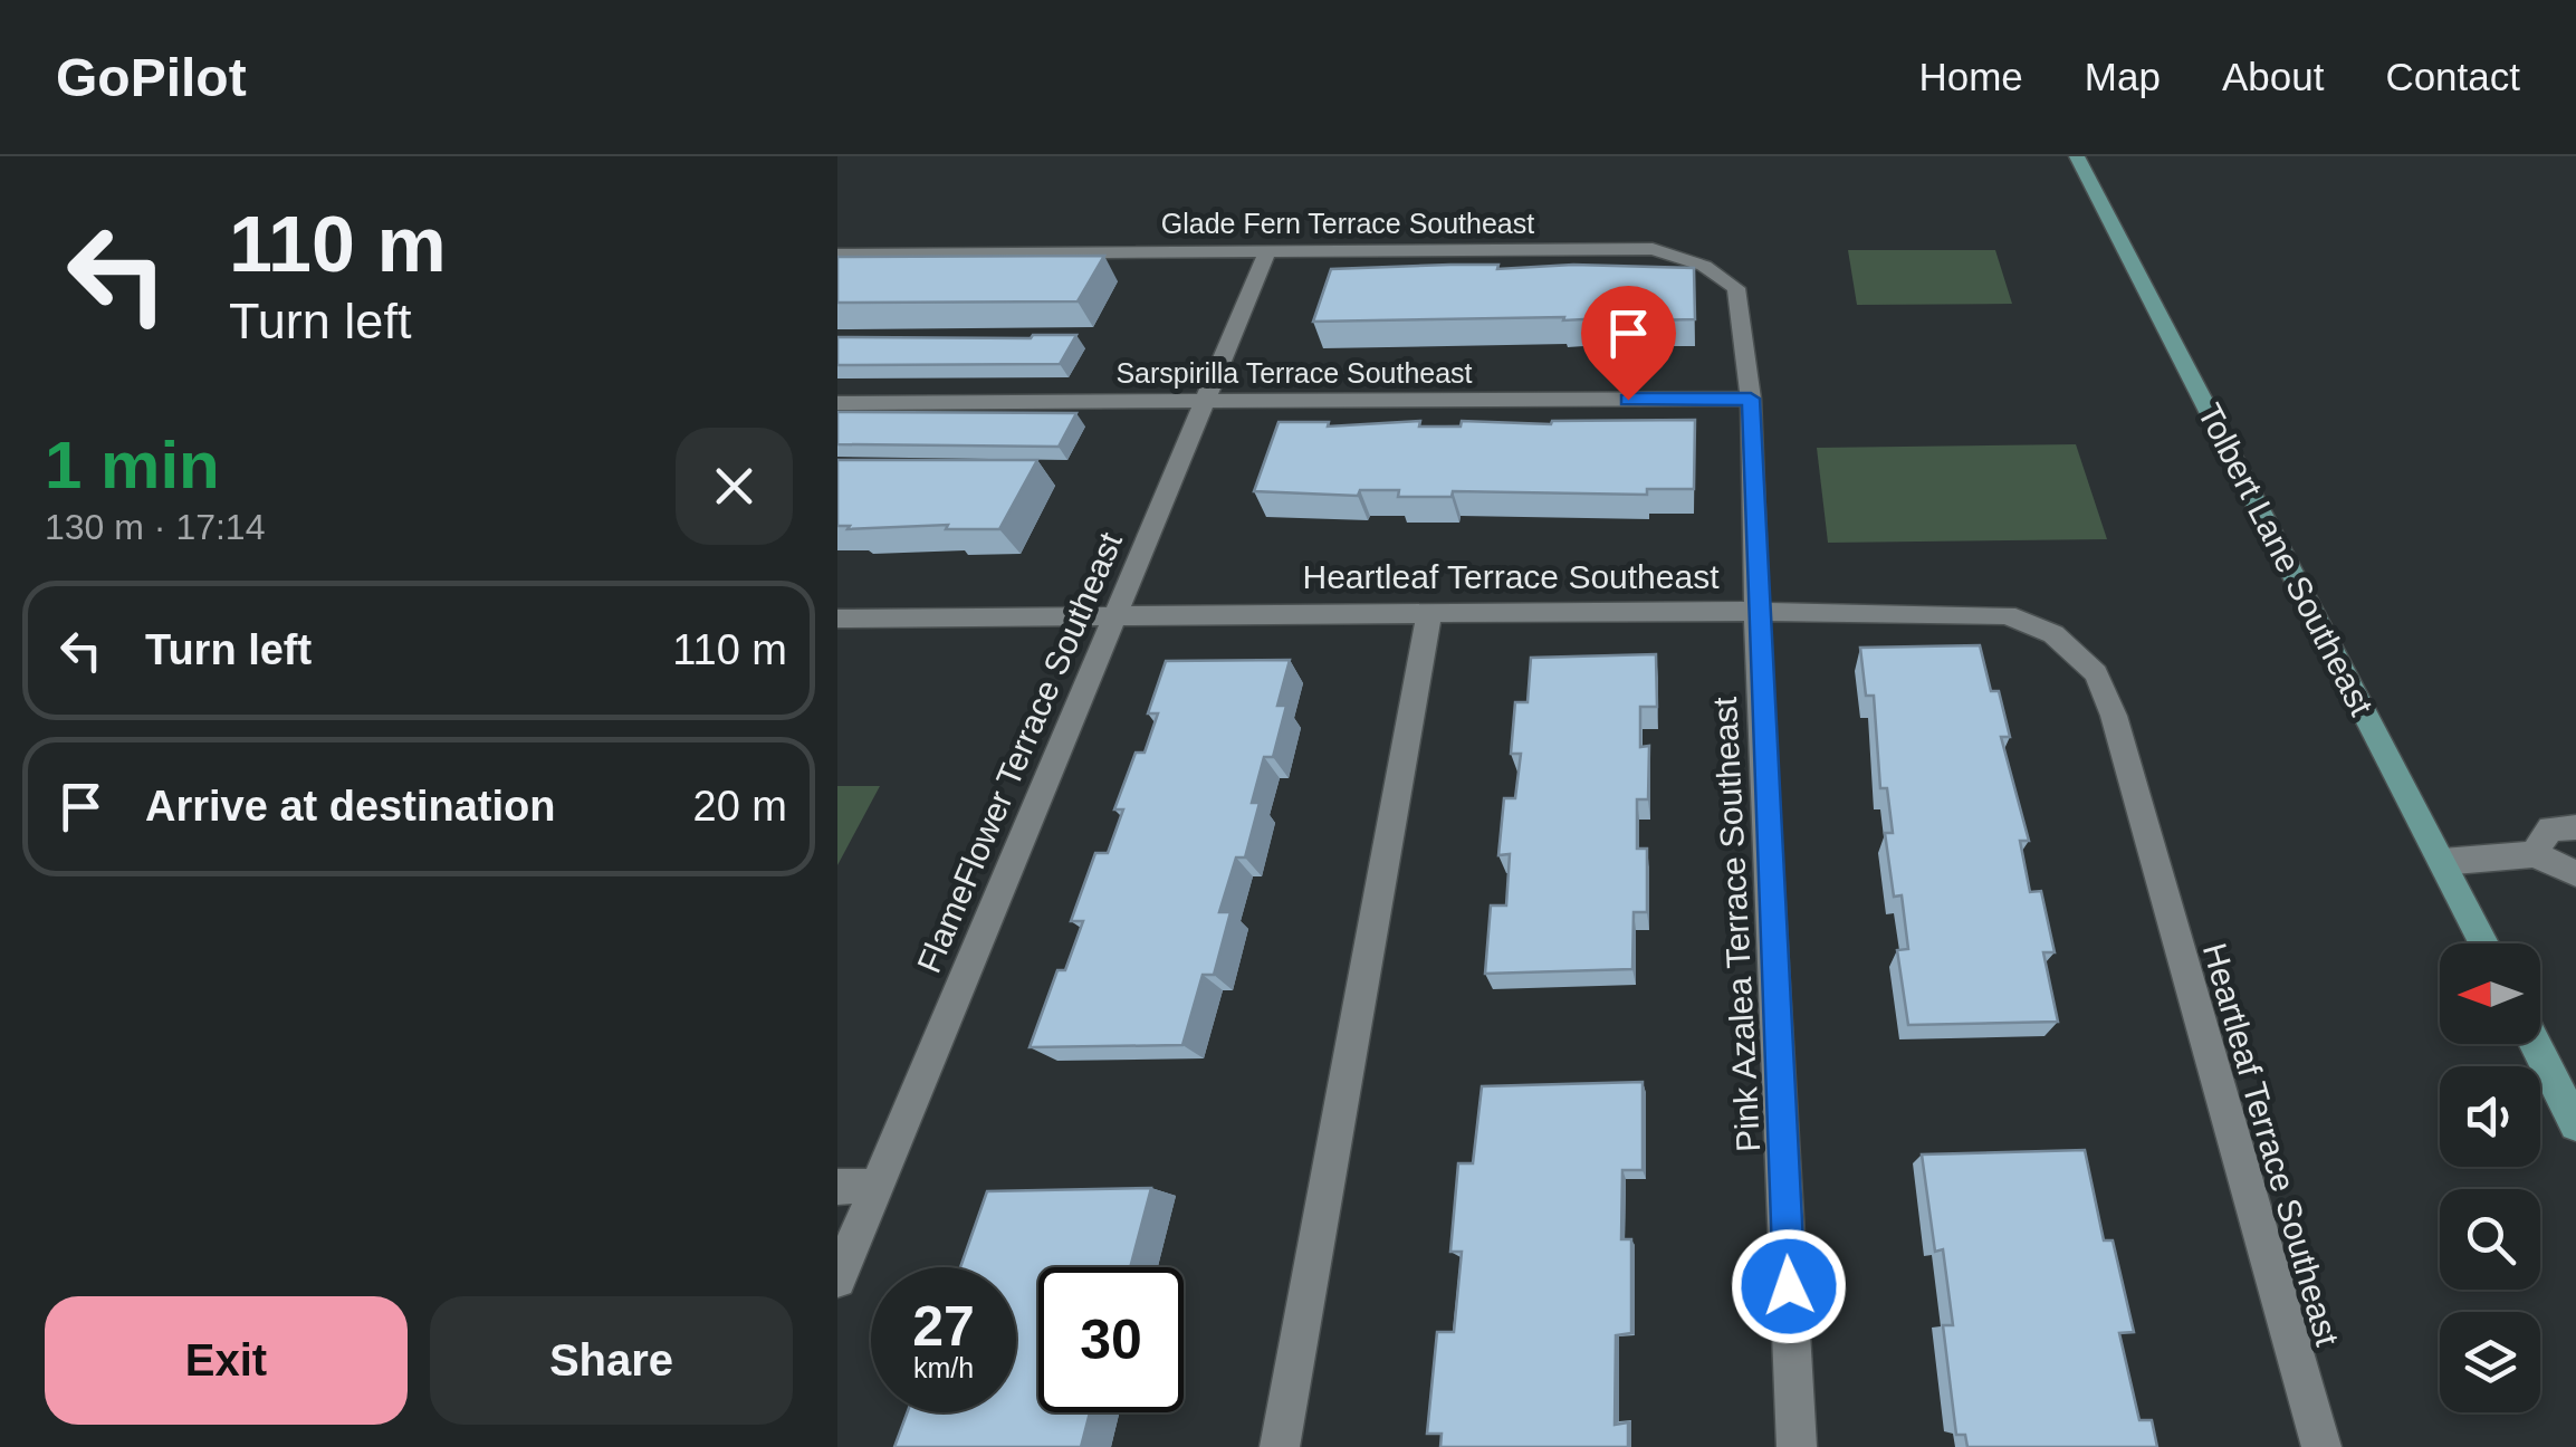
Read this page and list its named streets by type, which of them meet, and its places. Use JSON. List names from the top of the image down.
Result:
{
  "streets": {
    "street": [
      "Glade Fern Terrace Southeast",
      "Sarspirilla Terrace Southeast",
      "Tolbert Lane Southeast",
      "Heartleaf Terrace Southeast",
      "FlameFlower Terrace Southeast",
      "Pink Azalea Terrace Southeast"
    ]
  },
  "crossings": [
    ["Glade Fern Terrace Southeast", "Sarspirilla Terrace Southeast"],
    ["Glade Fern Terrace Southeast", "FlameFlower Terrace Southeast"],
    ["Glade Fern Terrace Southeast", "Pink Azalea Terrace Southeast"],
    ["Sarspirilla Terrace Southeast", "FlameFlower Terrace Southeast"],
    ["Sarspirilla Terrace Southeast", "Pink Azalea Terrace Southeast"],
    ["Heartleaf Terrace Southeast", "FlameFlower Terrace Southeast"],
    ["Heartleaf Terrace Southeast", "Pink Azalea Terrace Southeast"]
  ],
  "north": "left",
  "page": {
    "header": "GoPilot",
    "nav": [
      "Home",
      "Map",
      "About",
      "Contact"
    ],
    "turn": ["110 m", "Turn left"],
    "heading": ["1 min", "130 m · 17:14"],
    "list": [
      {
        "name": "Turn left",
        "value": "110 m"
      },
      {
        "name": "Arrive at destination",
        "value": "20 m"
      }
    ],
    "speed": "27 km/h",
    "limit": "30",
    "buttons": ["Exit", "Share"]
  }
}
